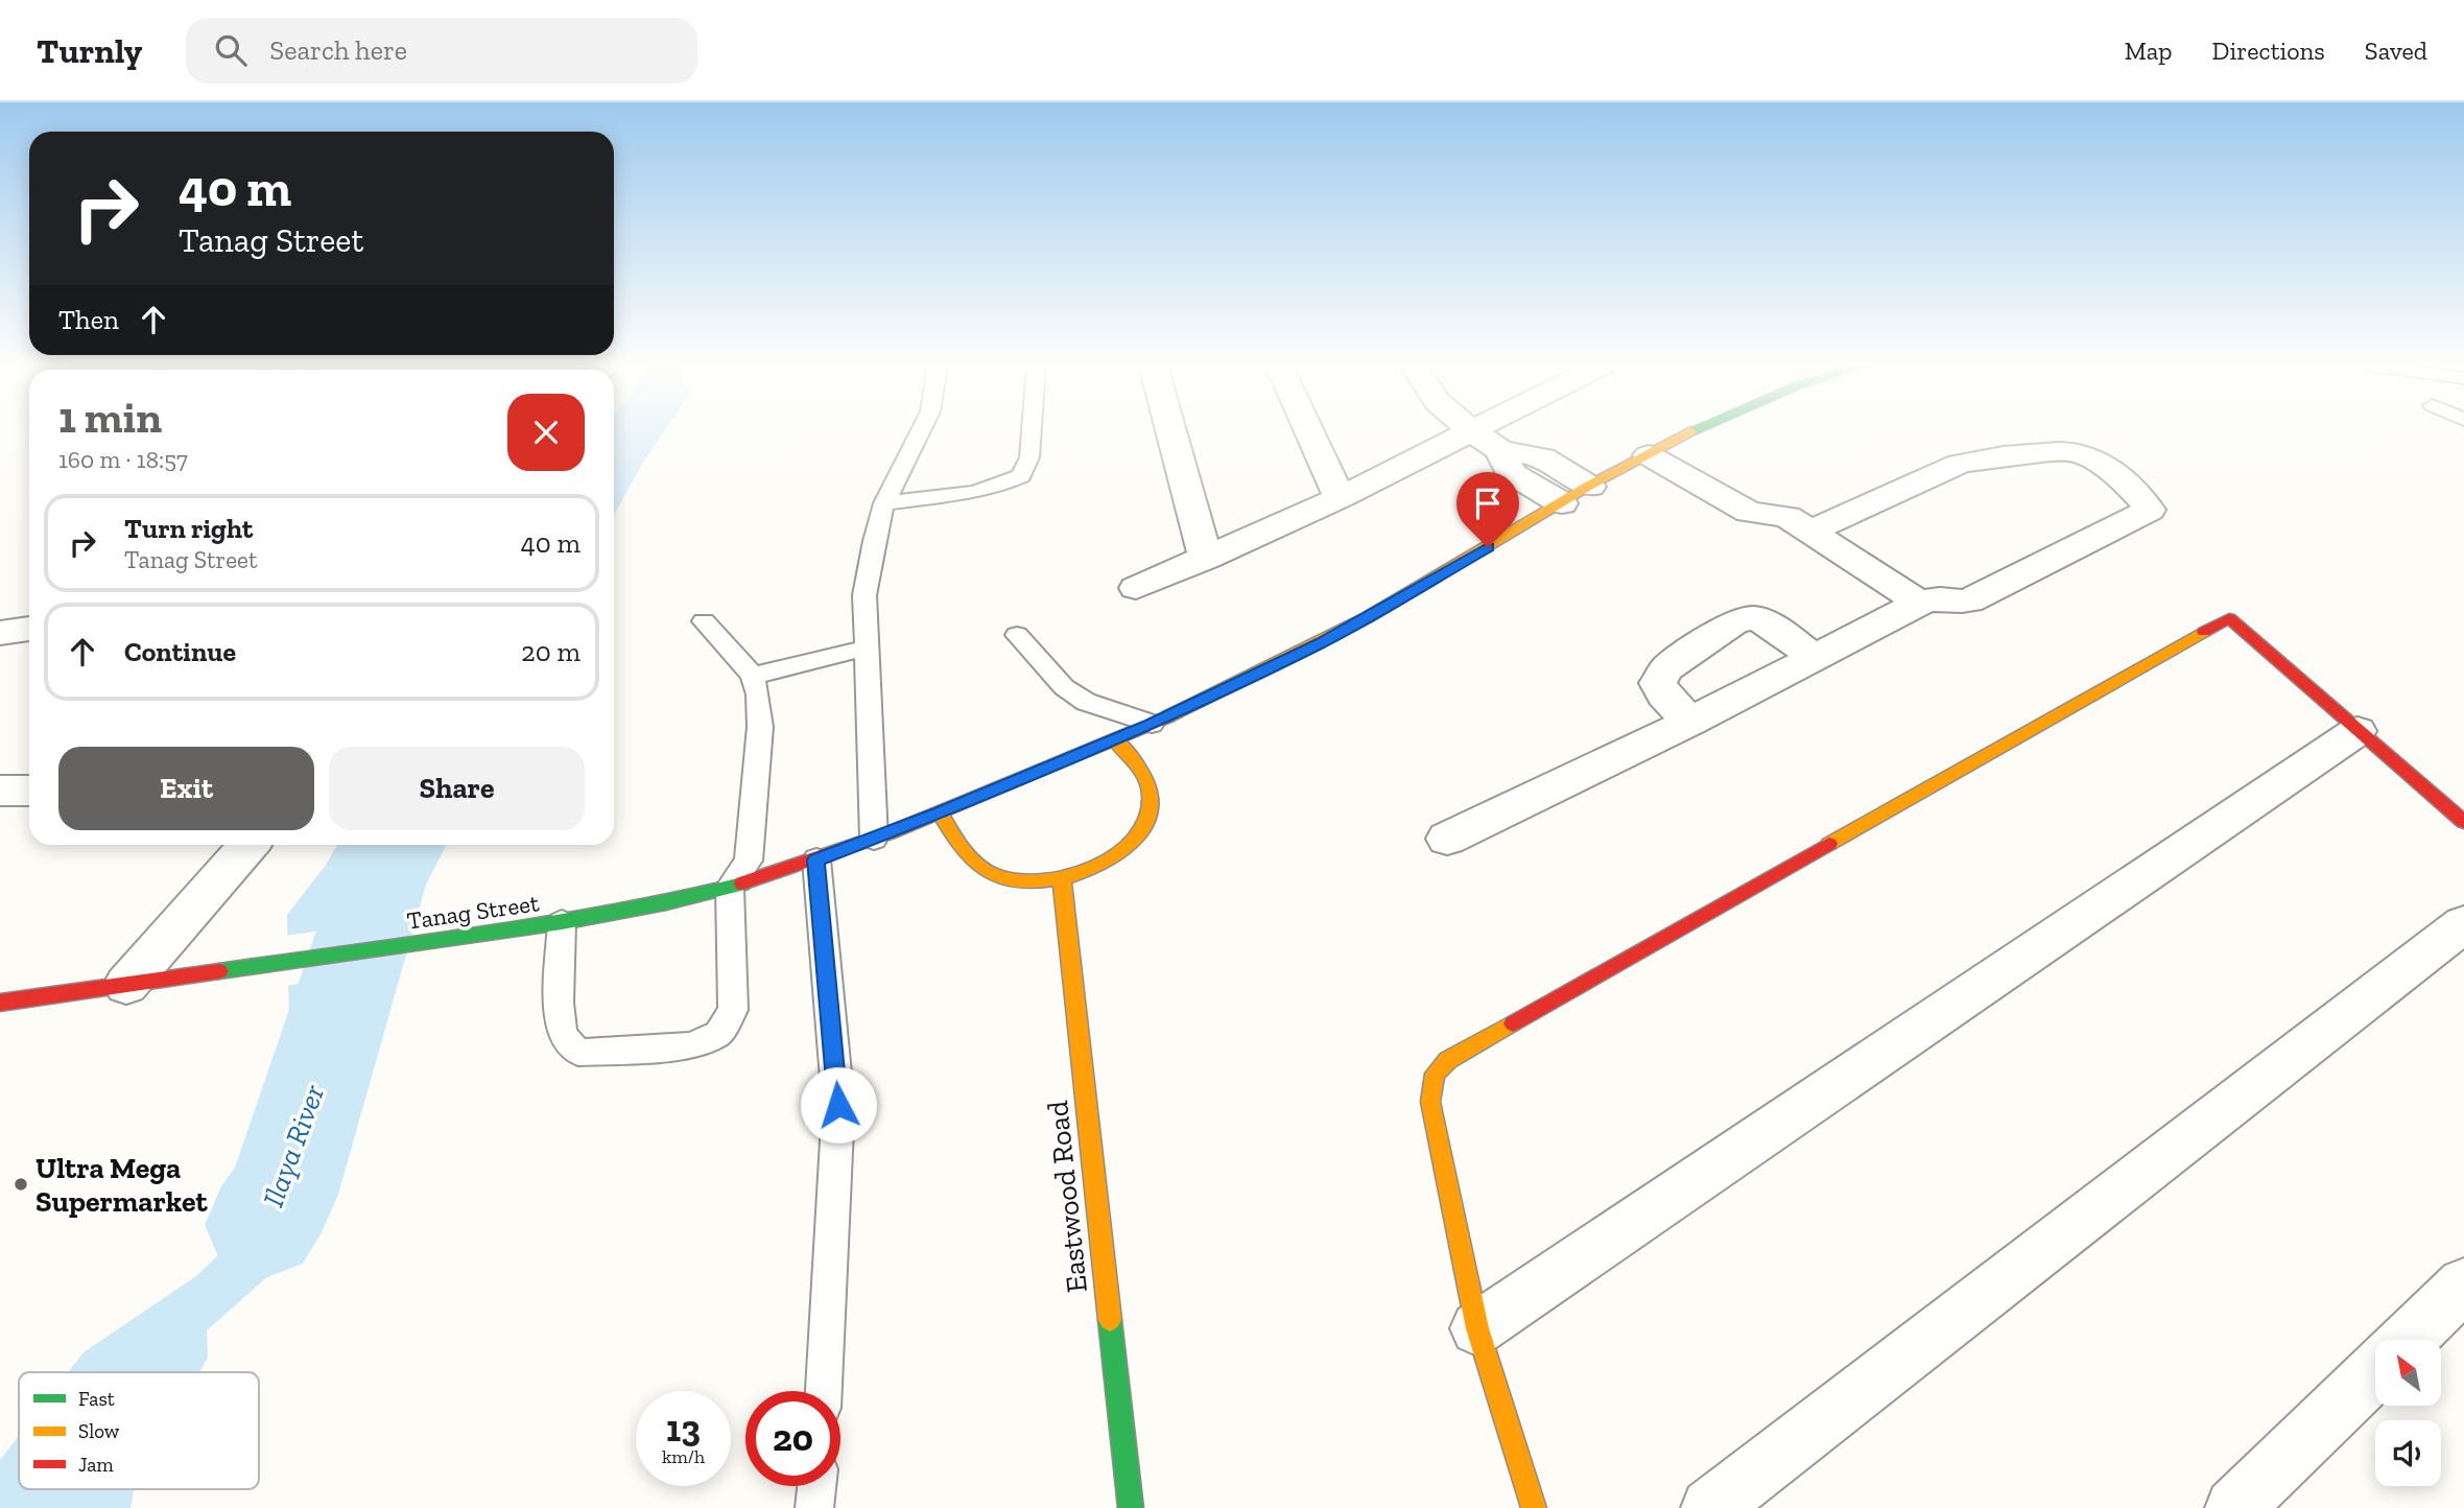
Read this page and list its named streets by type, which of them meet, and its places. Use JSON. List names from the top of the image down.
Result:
{
  "streets": {
    "street": ["Tanag Street", "Eastwood Road"]
  },
  "water": ["Ilaya River"],
  "places": ["Ultra Mega Supermarket"],
  "legend": ["Fast", "Slow", "Jam"],
  "north": "top left",
  "page": {
    "header": "Turnly",
    "search": "Search here",
    "nav": ["Map", "Directions", "Saved"],
    "turn": ["40 m", "Tanag Street"],
    "then": "Then",
    "heading": ["1 min", "160 m · 18:57"],
    "list": [
      {
        "name": "Turn right",
        "note": "Tanag Street",
        "value": "40 m"
      },
      {
        "name": "Continue",
        "value": "20 m"
      }
    ],
    "buttons": ["Exit", "Share"],
    "speed": "13 km/h",
    "limit": "20"
  }
}
